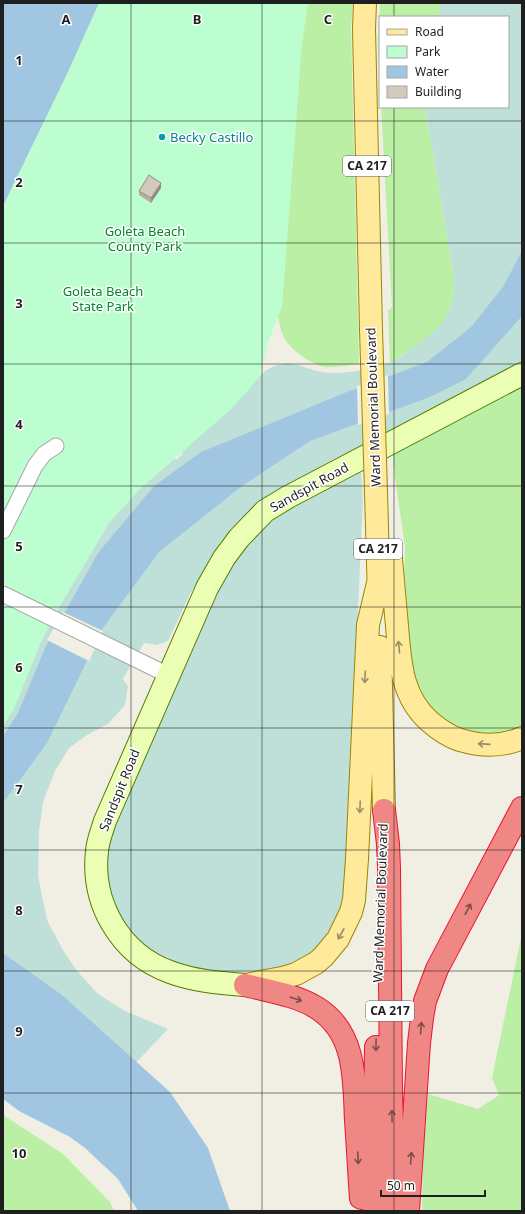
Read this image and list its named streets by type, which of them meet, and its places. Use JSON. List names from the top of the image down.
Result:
{
  "streets": {
    "highway": ["CA 217", "Ward Memorial Boulevard"],
    "street": ["Sandspit Road"]
  },
  "parks": ["Goleta Beach County Park", "Goleta Beach State Park"],
  "places": ["Becky Castillo"],
  "legend": [
    "Road",
    "Park",
    "Water",
    "Building"
  ],
  "scale_bar": "50 m",
  "grid": {
    "columns": ["A", "B", "C"],
    "rows": [
      "1",
      "2",
      "3",
      "4",
      "5",
      "6",
      "7",
      "8",
      "9",
      "10"
    ]
  }
}
